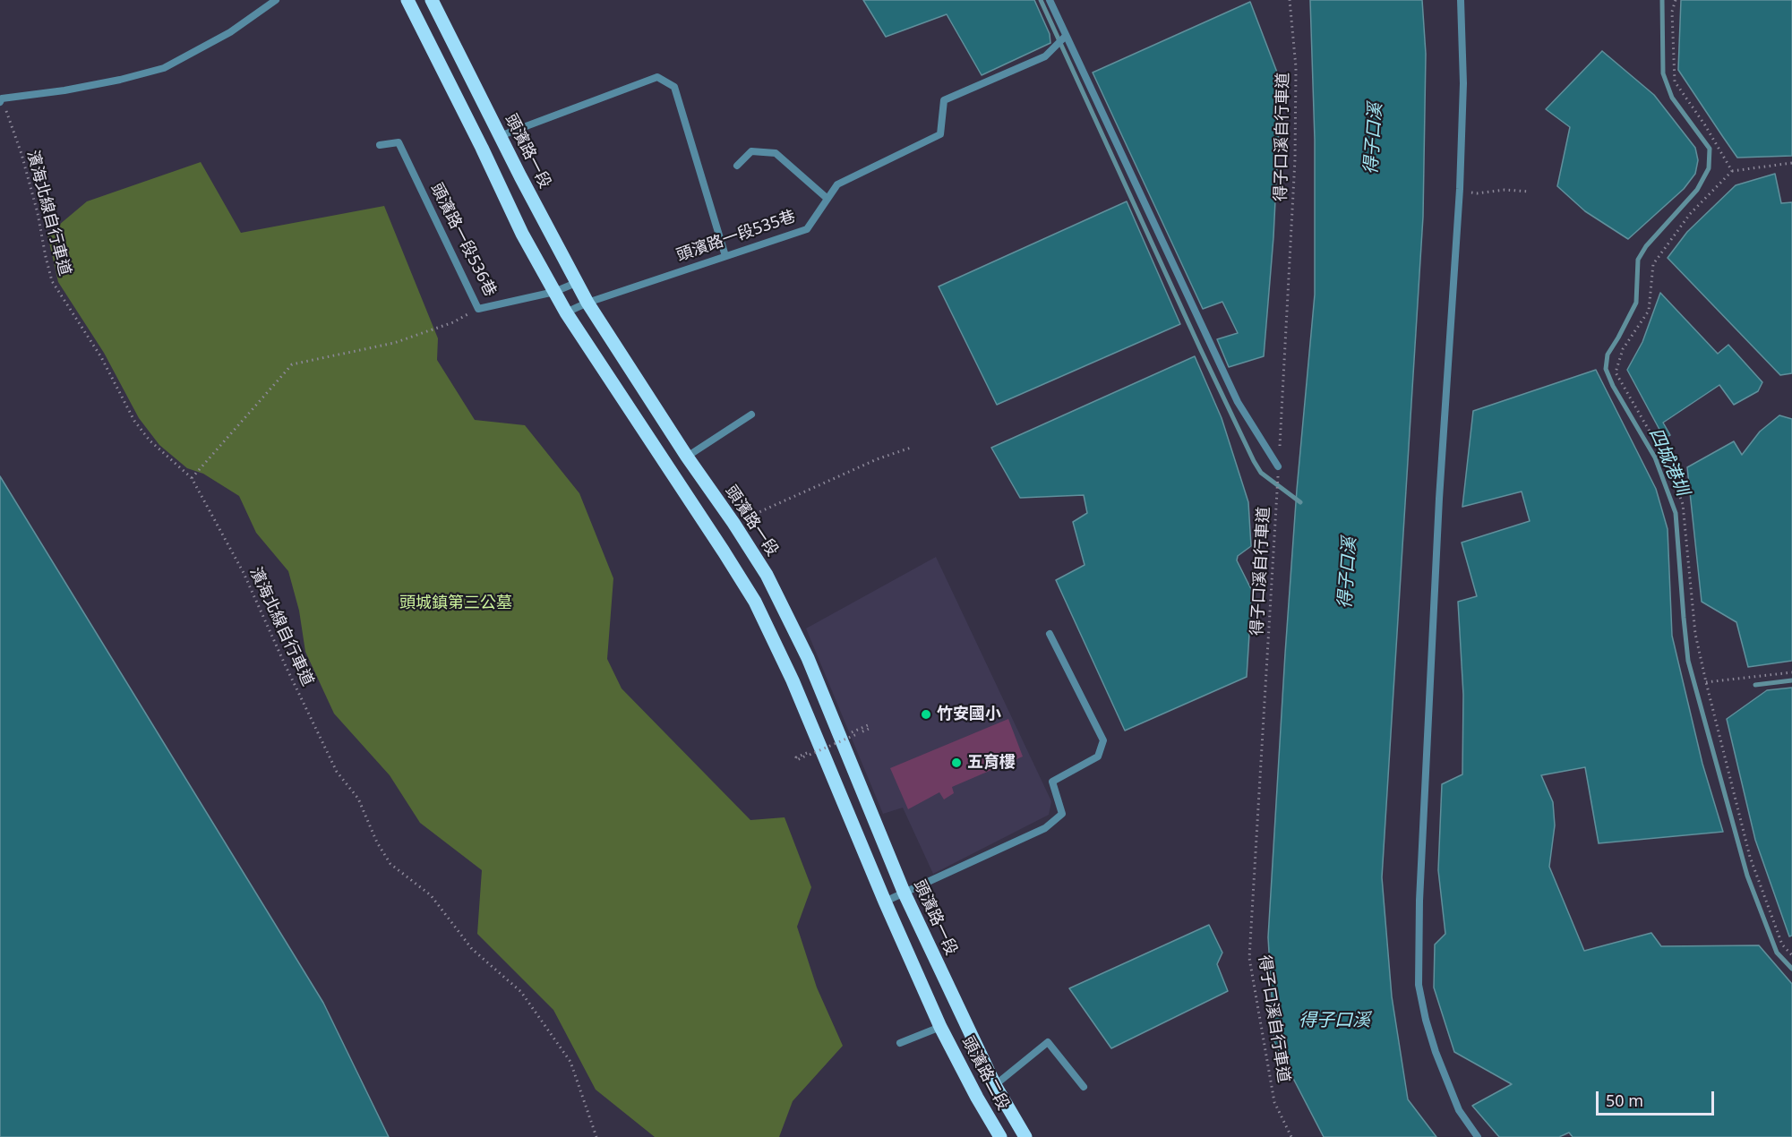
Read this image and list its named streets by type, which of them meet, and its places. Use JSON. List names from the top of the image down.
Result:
{
  "streets": {
    "main road": ["頭濱路一段", "頭濱路二段"],
    "lane": ["頭濱路一段535巷", "頭濱路一段536巷"],
    "path": ["得子口溪自行車道", "濱海北線自行車道"]
  },
  "crossings": [
    ["頭濱路一段", "頭濱路一段535巷"],
    ["頭濱路一段", "頭濱路一段536巷"],
    ["頭濱路一段", "頭濱路二段"]
  ],
  "water": ["得子口溪", "四城港圳"],
  "parks": ["頭城鎮第三公墓"],
  "places": ["竹安國小", "五育樓"],
  "scale_bar": "50 m"
}
